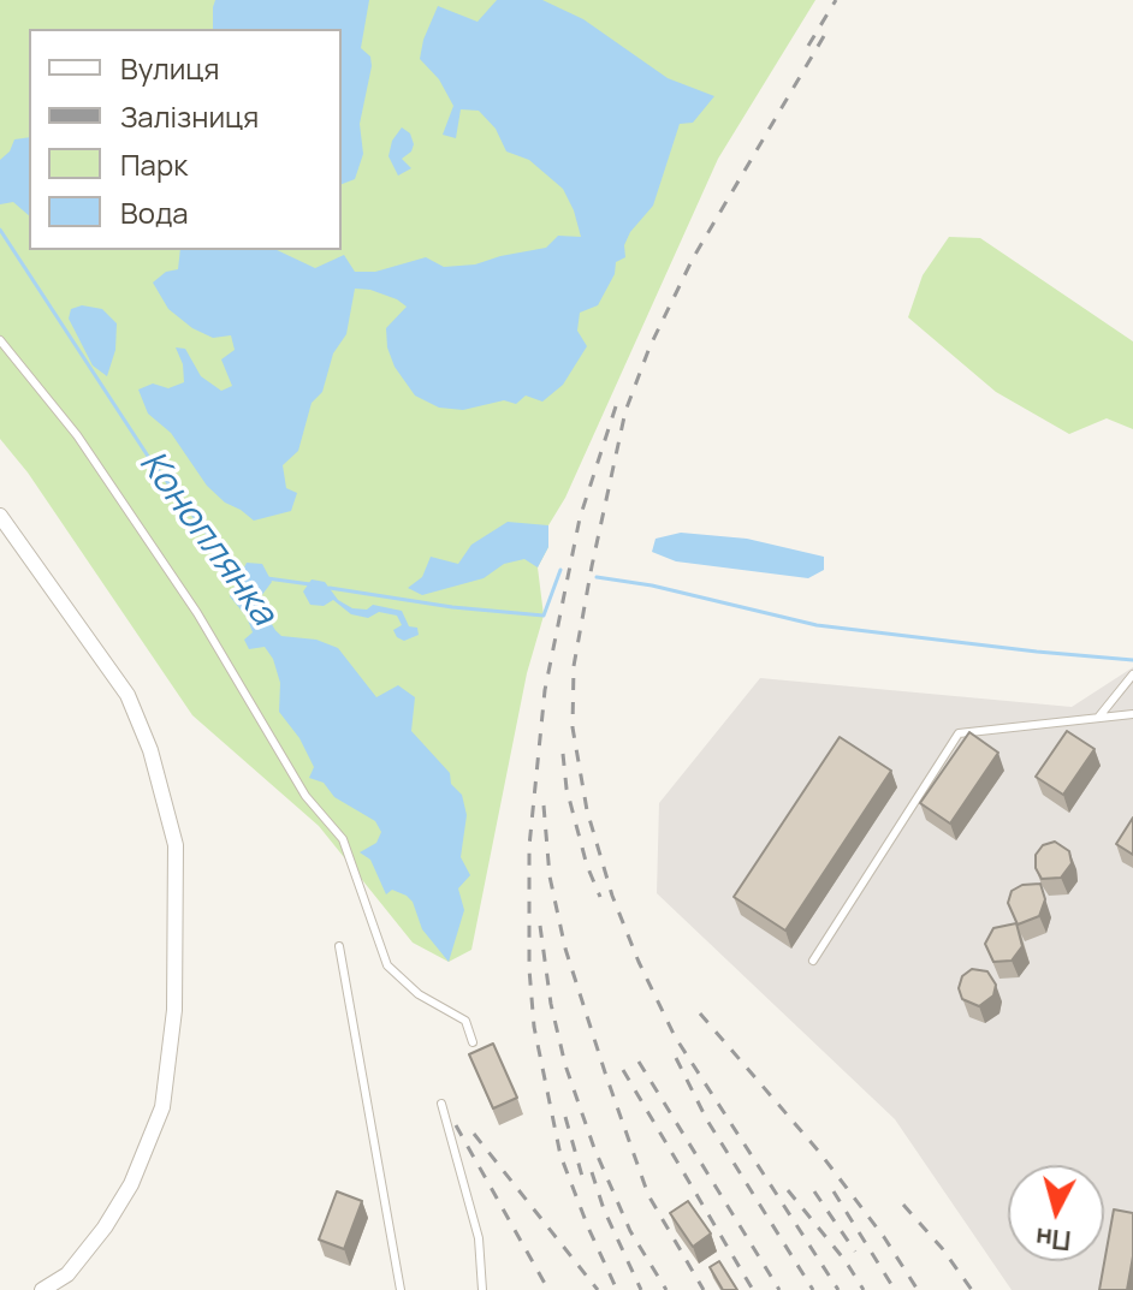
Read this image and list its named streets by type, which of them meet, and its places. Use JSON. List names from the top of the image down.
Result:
{
  "water": ["Коноплянка"],
  "legend": [
    "Вулиця",
    "Залізниця",
    "Парк",
    "Вода"
  ],
  "north": "bottom"
}
